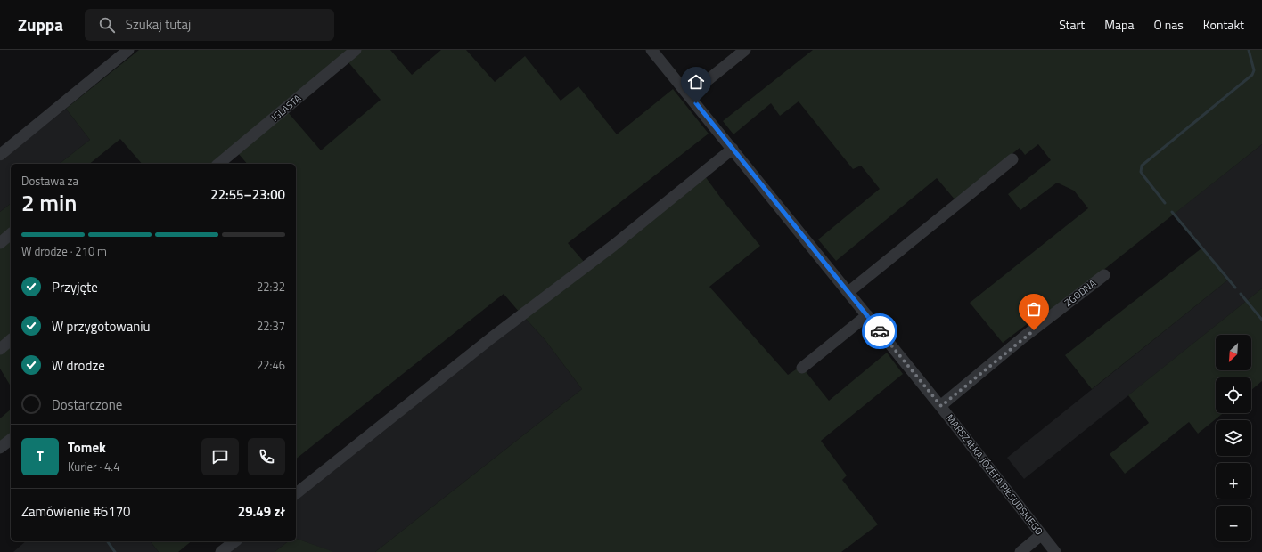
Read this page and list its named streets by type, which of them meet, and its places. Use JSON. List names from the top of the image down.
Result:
{
  "streets": {
    "street": ["IGLASTA", "ZGODNA", "MARSZAŁKA JÓZEFA PIŁSUDSKIEGO"]
  },
  "crossings": [
    ["ZGODNA", "MARSZAŁKA JÓZEFA PIŁSUDSKIEGO"]
  ],
  "north": "bottom left",
  "page": {
    "header": "Zuppa",
    "search": "Szukaj tutaj",
    "nav": [
      "Start",
      "Mapa",
      "O nas",
      "Kontakt"
    ],
    "heading": ["2 min", "Dostawa za", "22:55–23:00"],
    "panel": [
      "Tomek",
      "Kurier · 4.4",
      "Zamówienie #6170",
      "29.49 zł"
    ],
    "bar": "W drodze · 210 m",
    "list": [
      ["Przyjęte", "22:32"],
      ["W przygotowaniu", "22:37"],
      ["W drodze", "22:46"],
      "Dostarczone"
    ],
    "map_buttons": ["+", "−"],
    "round": "T"
  }
}
